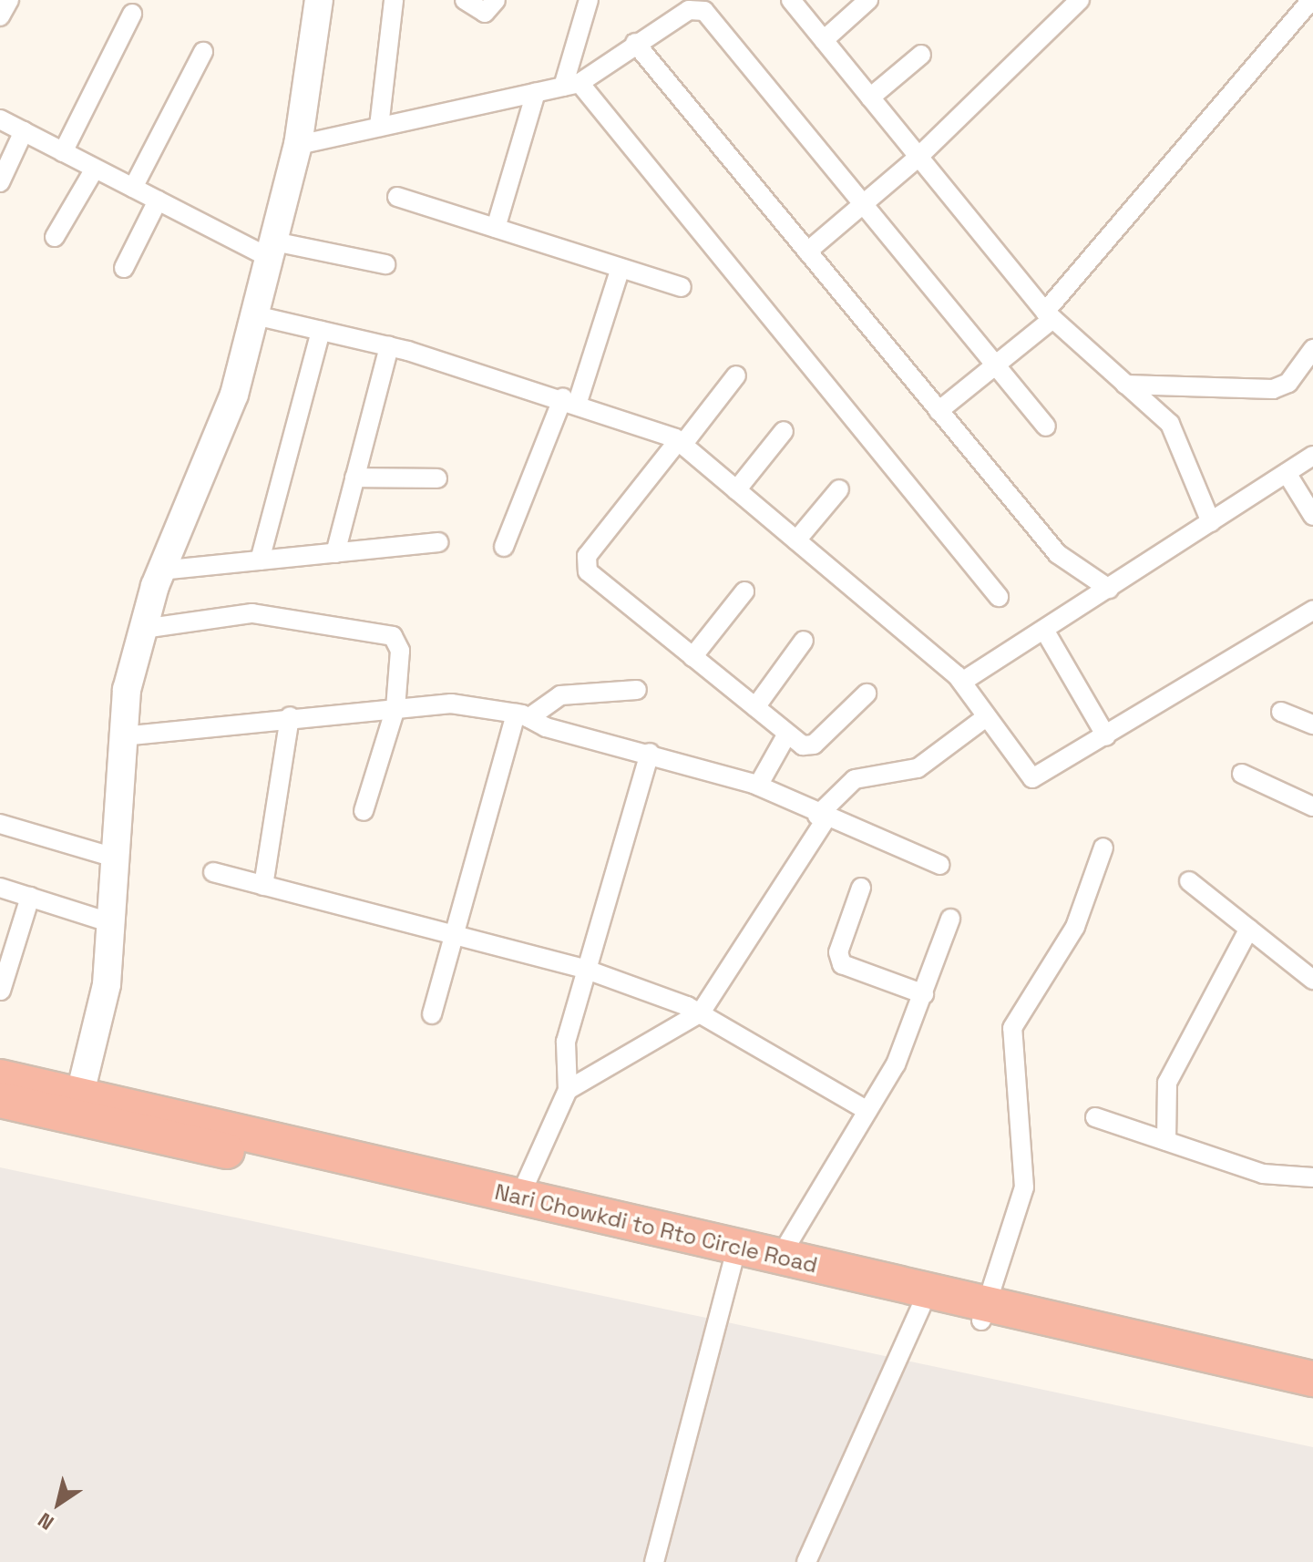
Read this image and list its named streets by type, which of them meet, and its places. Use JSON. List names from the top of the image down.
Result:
{
  "streets": {
    "highway": ["Nari Chowkdi to Rto Circle Road"]
  },
  "north": "bottom left"
}
